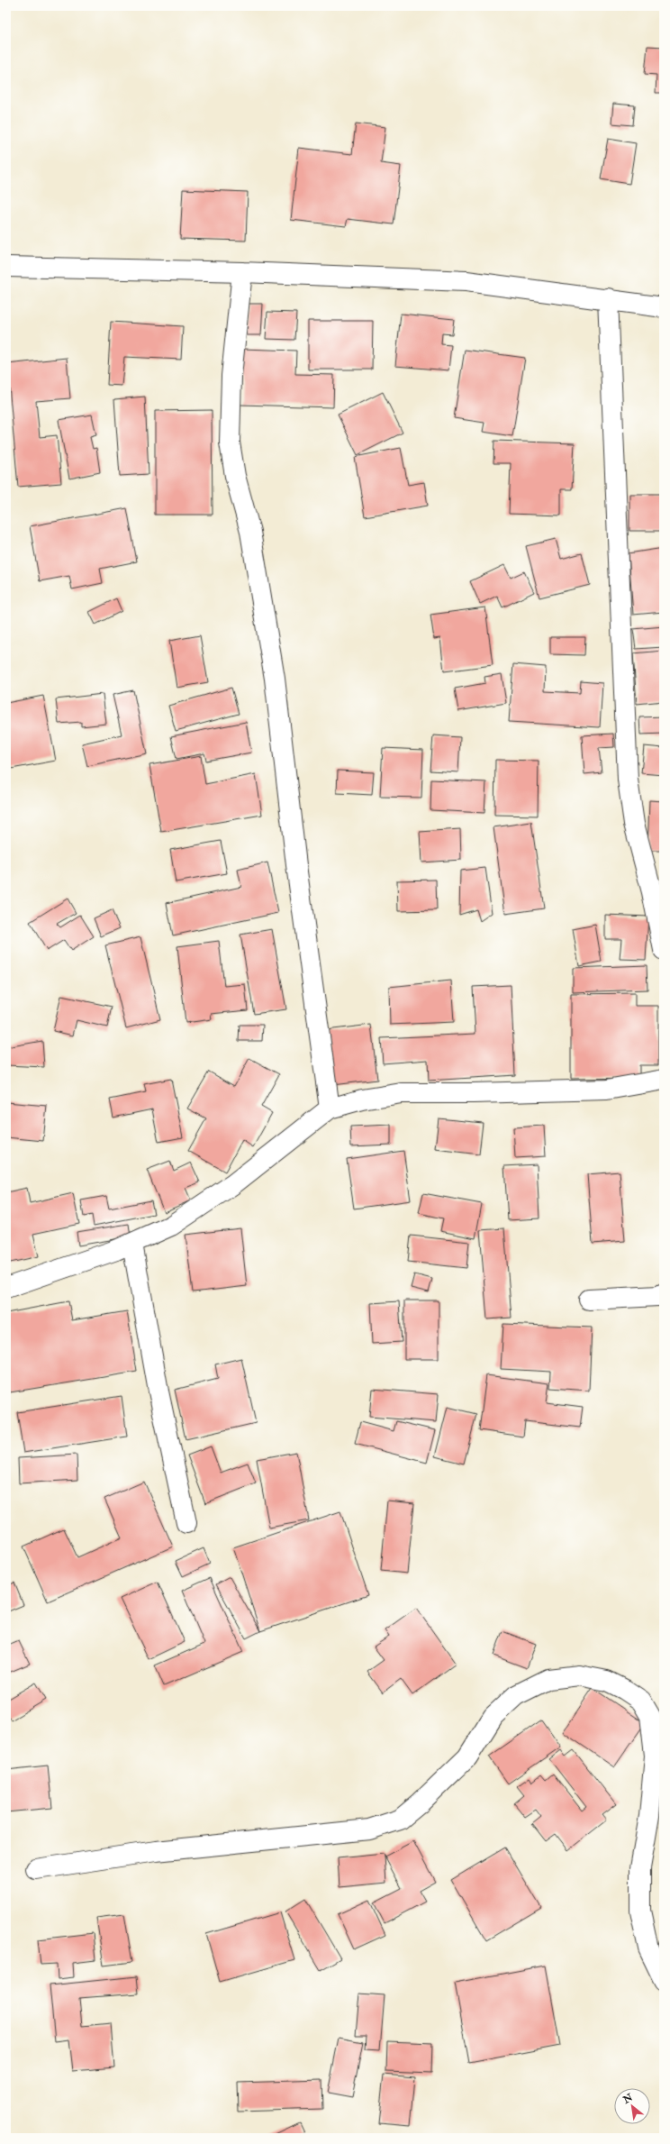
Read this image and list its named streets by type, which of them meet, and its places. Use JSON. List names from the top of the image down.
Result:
{
  "north": "top left"
}
